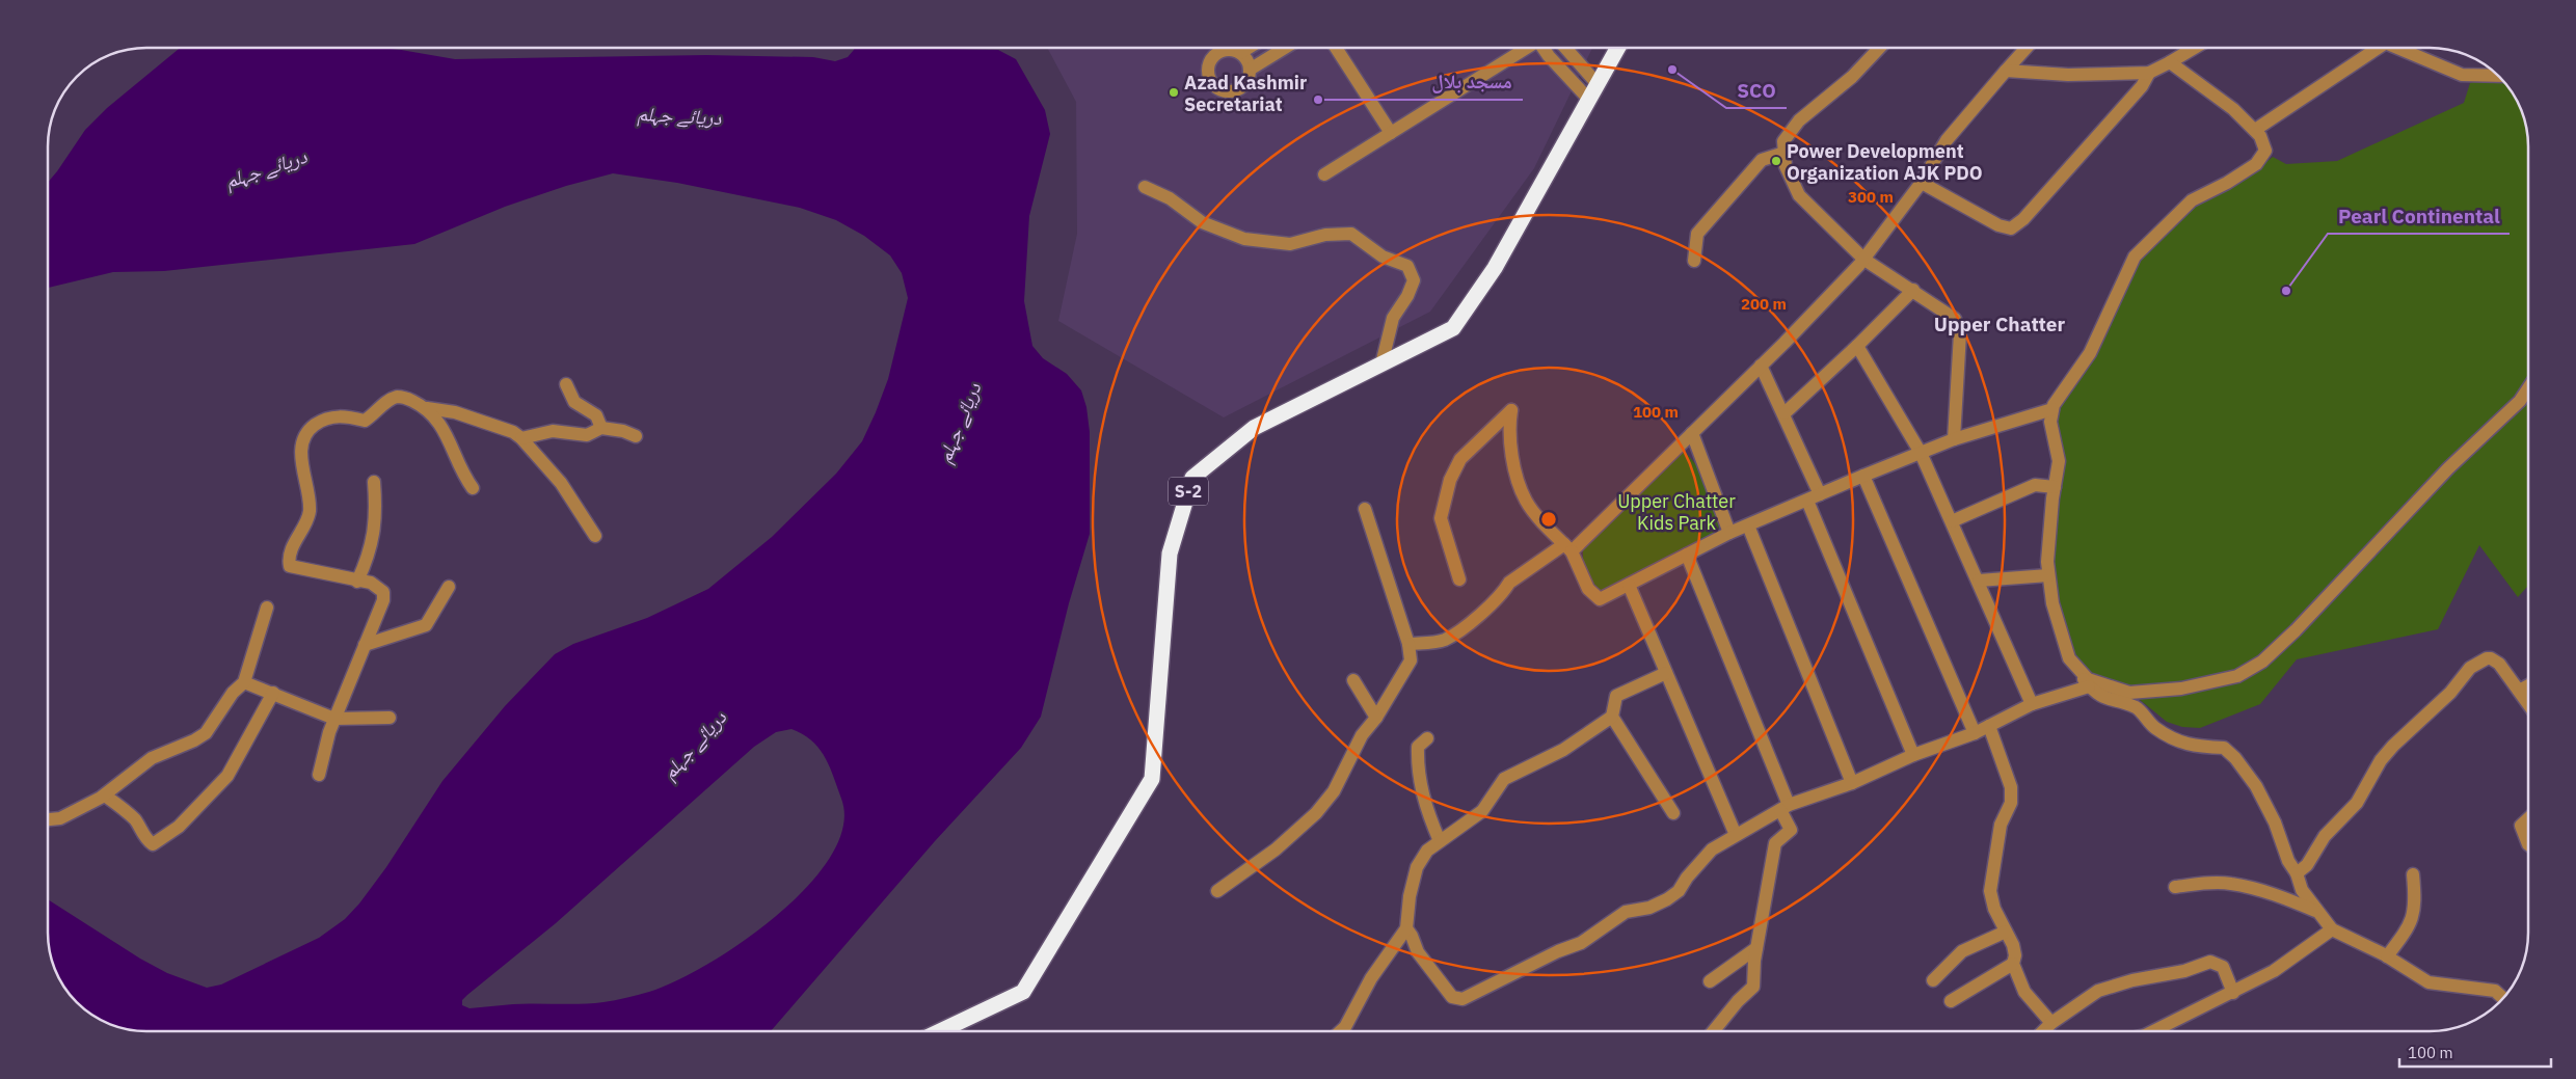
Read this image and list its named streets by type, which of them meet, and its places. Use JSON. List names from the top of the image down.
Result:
{
  "streets": {
    "highway": ["S-2"]
  },
  "districts": ["Upper Chatter"],
  "water": ["دریائے جہلم"],
  "parks": ["Upper Chatter Kids Park"],
  "places": [
    "SCO",
    "Azad Kashmir Secretariat",
    "مسجد بلال",
    "Power Development Organization AJK PDO",
    "Pearl Continental"
  ],
  "scale_bar": "100 m",
  "rings": ["300 m", "200 m", "100 m"]
}
